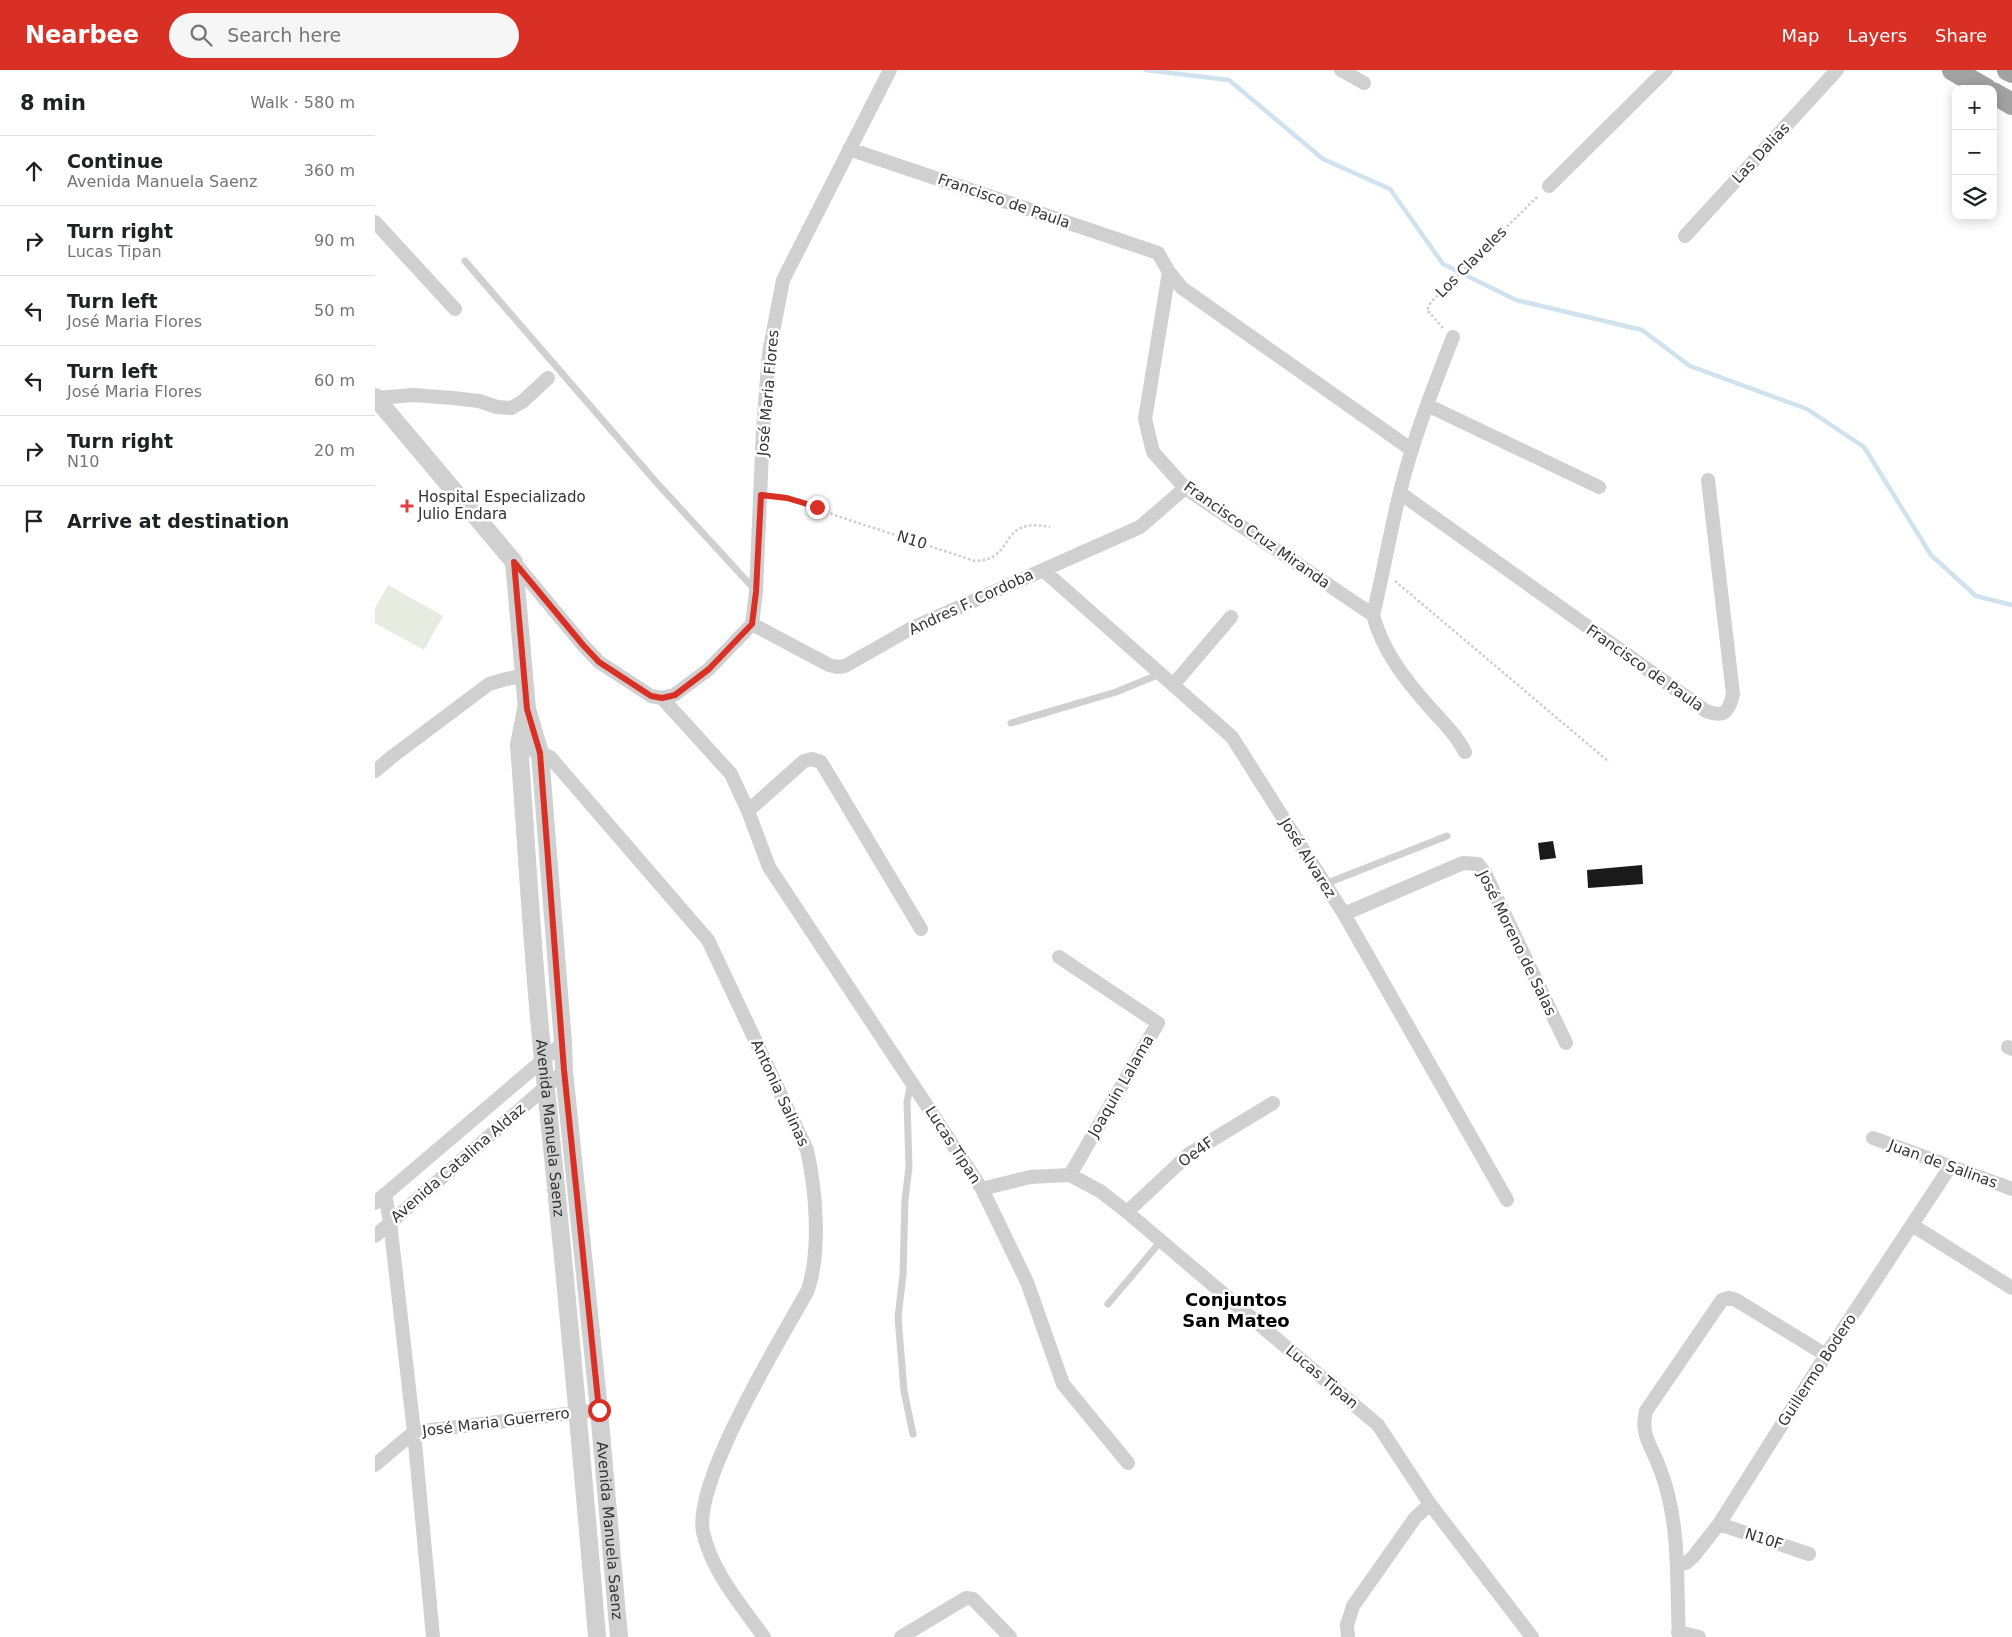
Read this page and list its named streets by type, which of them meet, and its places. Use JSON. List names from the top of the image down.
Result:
{
  "streets": {
    "street": [
      "Las Dalias",
      "Francisco de Paula",
      "José Maria Flores",
      "Francisco Cruz Miranda",
      "Andres F. Cordoba",
      "José Alvarez",
      "José Moreno de Salas",
      "Joaquin Lalama",
      "Antonia Salinas",
      "Avenida Manuela Saenz",
      "Lucas Tipan",
      "Oe4F",
      "Avenida Catalina Aldaz",
      "Juan de Salinas",
      "Guillermo Bodero",
      "José Maria Guerrero",
      "N10F"
    ],
    "path": ["Los Claveles", "N10"]
  },
  "crossings": [
    ["Francisco de Paula", "José Maria Flores"],
    ["Francisco de Paula", "Francisco Cruz Miranda"],
    ["José Maria Flores", "N10"],
    ["José Maria Flores", "Andres F. Cordoba"],
    ["Francisco Cruz Miranda", "Andres F. Cordoba"],
    ["Andres F. Cordoba", "José Alvarez"],
    ["José Alvarez", "José Moreno de Salas"],
    ["Joaquin Lalama", "Lucas Tipan"],
    ["Antonia Salinas", "Avenida Manuela Saenz"],
    ["Avenida Manuela Saenz", "Lucas Tipan"],
    ["Avenida Manuela Saenz", "Avenida Catalina Aldaz"],
    ["Avenida Manuela Saenz", "José Maria Guerrero"],
    ["Lucas Tipan", "Oe4F"],
    ["Juan de Salinas", "Guillermo Bodero"],
    ["Guillermo Bodero", "N10F"]
  ],
  "districts": ["Conjuntos San Mateo"],
  "places": {
    "health": ["Hospital Especializado Julio Endara"]
  },
  "page": {
    "header": "Nearbee",
    "search": "Search here",
    "nav": ["Map", "Layers", "Share"],
    "heading": ["8 min", "Walk · 580 m"],
    "map_buttons": ["+", "−"],
    "list": [
      ["Continue", "Avenida Manuela Saenz", "360 m"],
      ["Turn right", "Lucas Tipan", "90 m"],
      ["Turn left", "José Maria Flores", "50 m"],
      ["Turn left", "José Maria Flores", "60 m"],
      ["Turn right", "N10", "20 m"],
      "Arrive at destination"
    ]
  }
}
